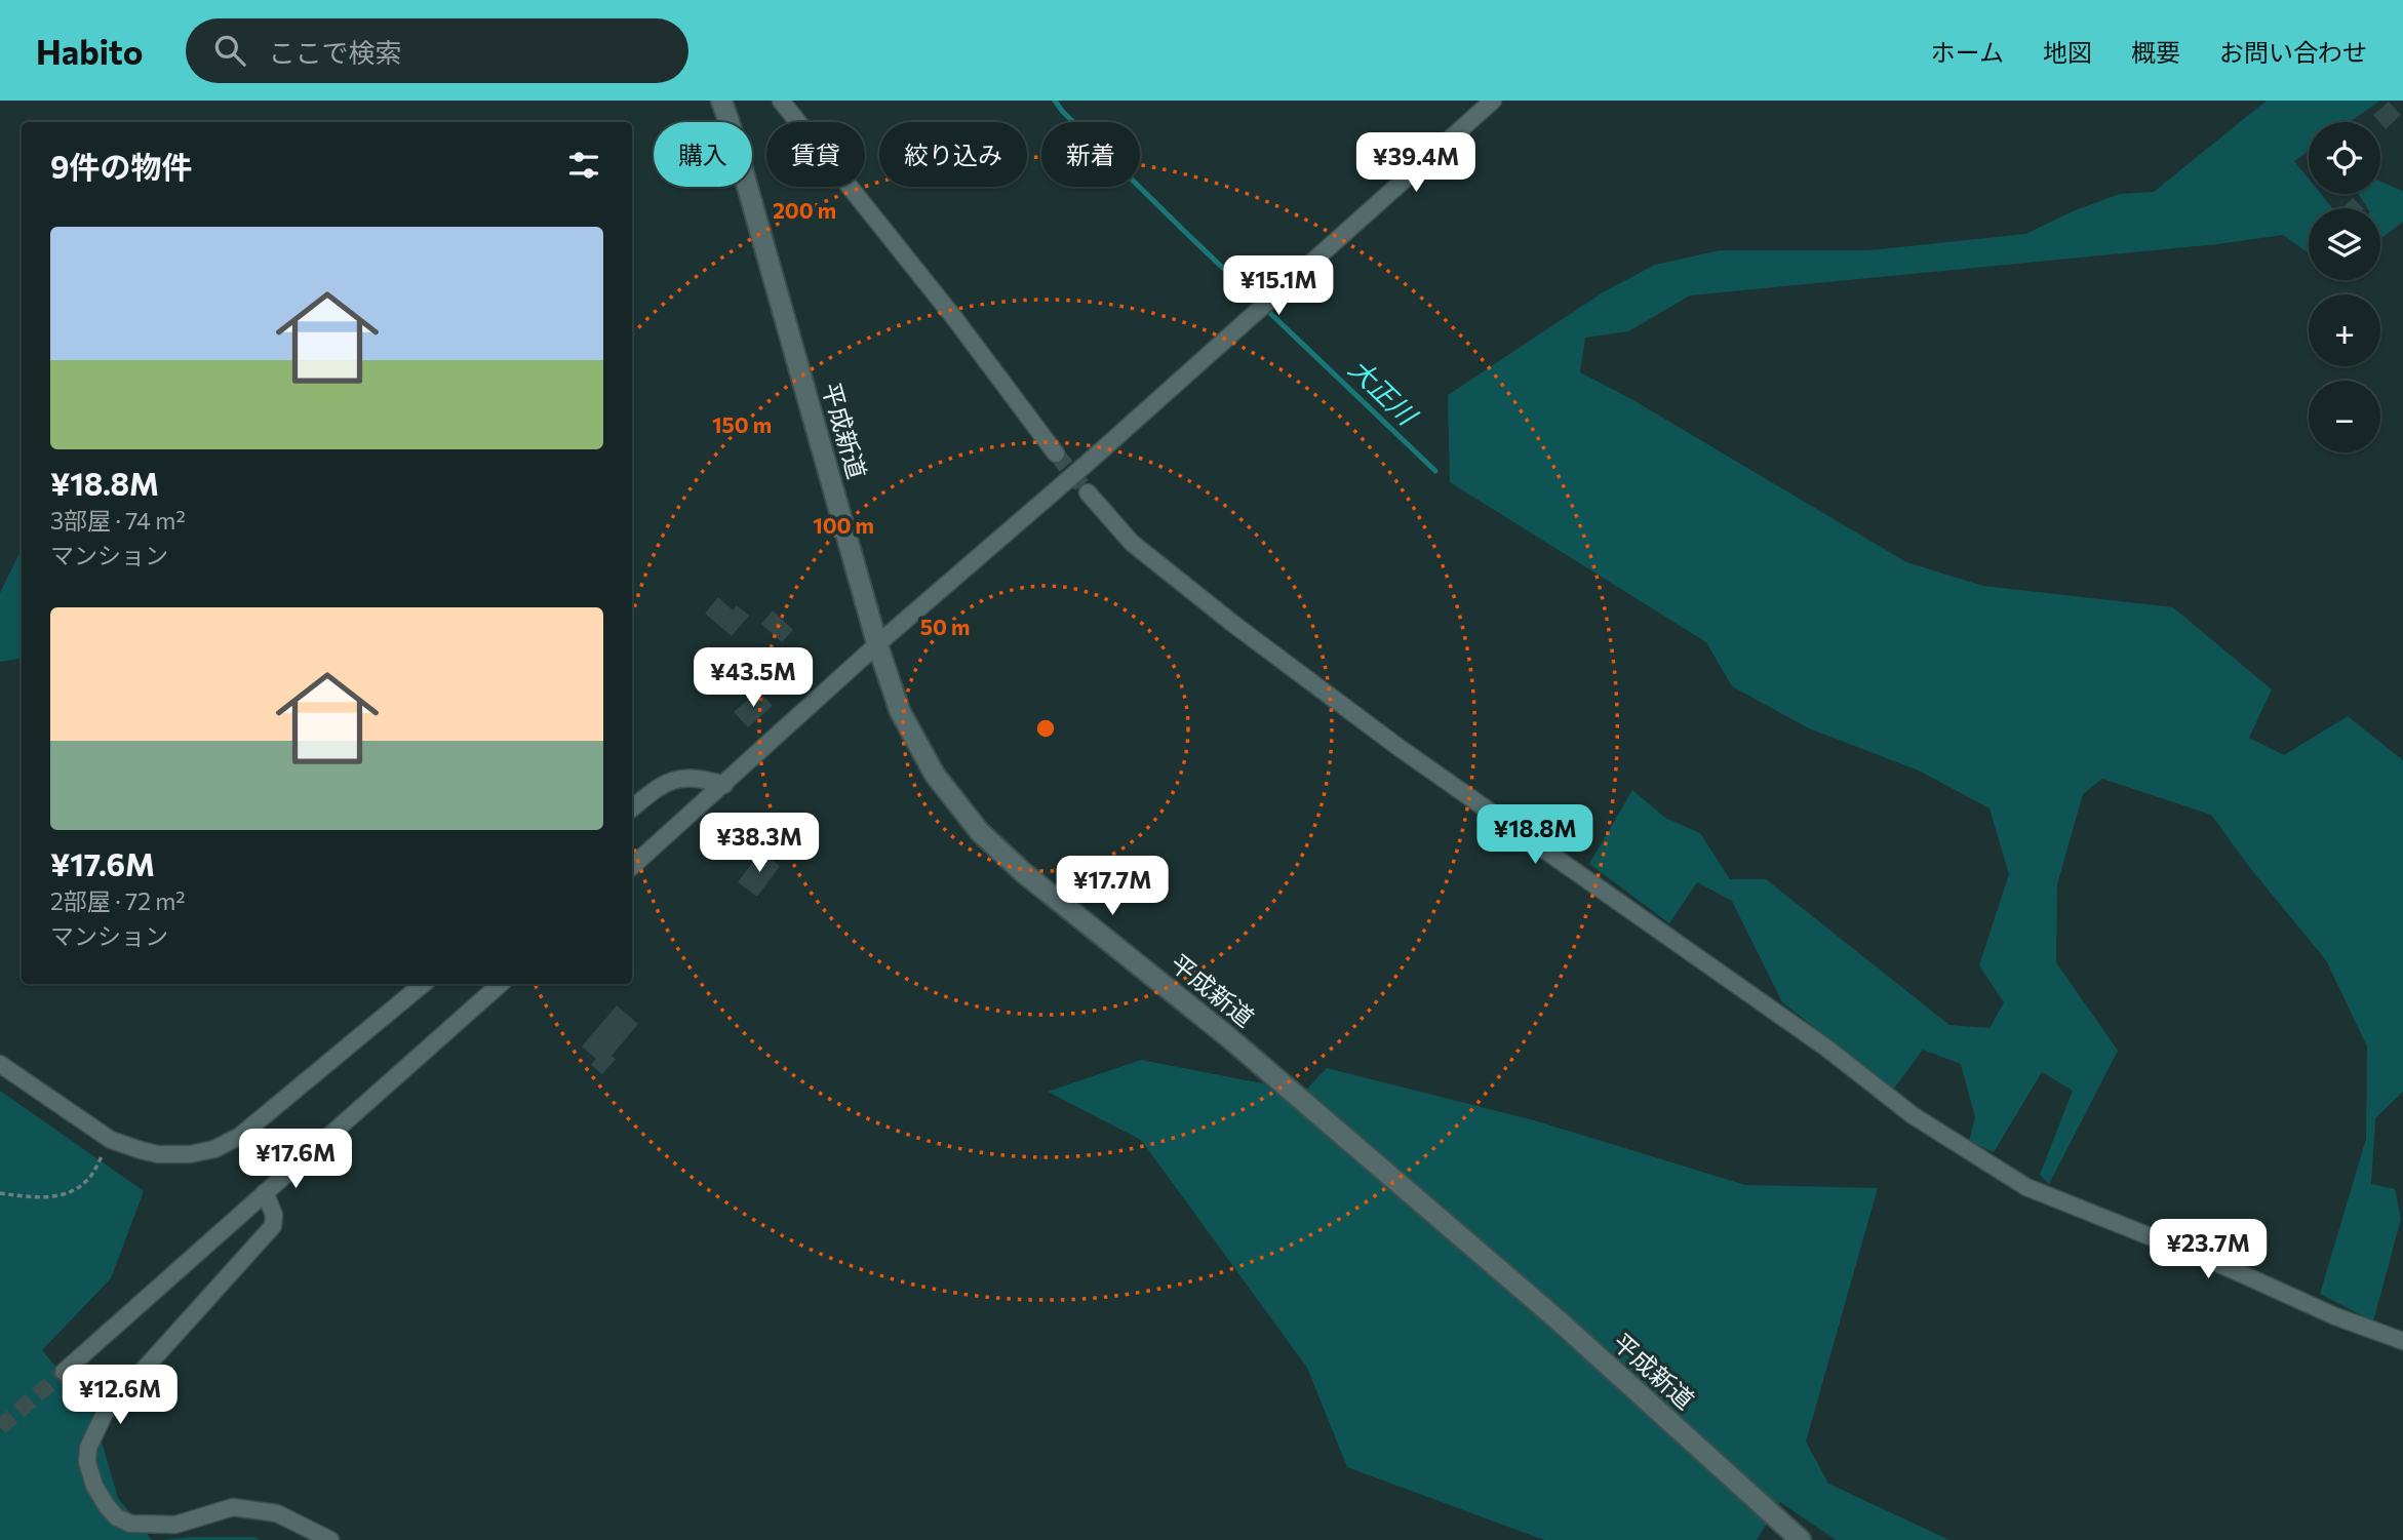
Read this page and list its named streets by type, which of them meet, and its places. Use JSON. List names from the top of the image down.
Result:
{
  "streets": {
    "street": ["平成新道"]
  },
  "water": ["大正川"],
  "page": {
    "header": "Habito",
    "search": "ここで検索",
    "nav": [
      "ホーム",
      "地図",
      "概要",
      "お問い合わせ"
    ],
    "map_buttons": ["+", "−"],
    "chip": [
      "購入",
      "賃貸",
      "絞り込み",
      "新着"
    ],
    "heading": "9件の物件",
    "price": [
      "¥39.4M",
      "¥15.1M",
      "¥43.5M",
      "¥18.8M",
      "¥38.3M",
      "¥17.7M",
      "¥17.6M",
      "¥23.7M",
      "¥12.6M"
    ],
    "list": [
      {
        "name": "¥18.8M",
        "note": "3部屋 · 74 m² · マンション"
      },
      {
        "name": "¥17.6M",
        "note": "2部屋 · 72 m² · マンション"
      }
    ]
  },
  "rings": [
    "200 m",
    "150 m",
    "100 m",
    "50 m"
  ]
}
